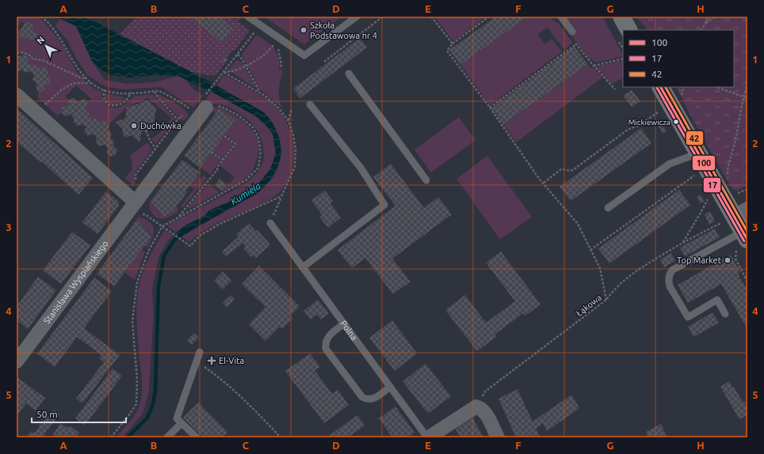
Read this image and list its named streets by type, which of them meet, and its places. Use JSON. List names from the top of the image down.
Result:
{
  "streets": {
    "street": ["Stanisława Wyspiańskiego", "Polna"],
    "path": ["Łąkowa"]
  },
  "crossings": [
    ["Łąkowa", "Polna"]
  ],
  "water": ["Kumiela"],
  "places": {
    "other": [
      "Szkoła Podstawowa nr 4",
      "Mickiewicza",
      "Duchówka",
      "Top Market"
    ],
    "health": ["El-Vita"]
  },
  "lines": ["transit line 100", "transit line 42", "transit line 17"],
  "legend": ["100", "17", "42"],
  "scale_bar": "50 m",
  "north": "top left",
  "grid": {
    "columns": [
      "A",
      "B",
      "C",
      "D",
      "E",
      "F",
      "G",
      "H"
    ],
    "rows": [
      "1",
      "2",
      "3",
      "4",
      "5"
    ]
  }
}
